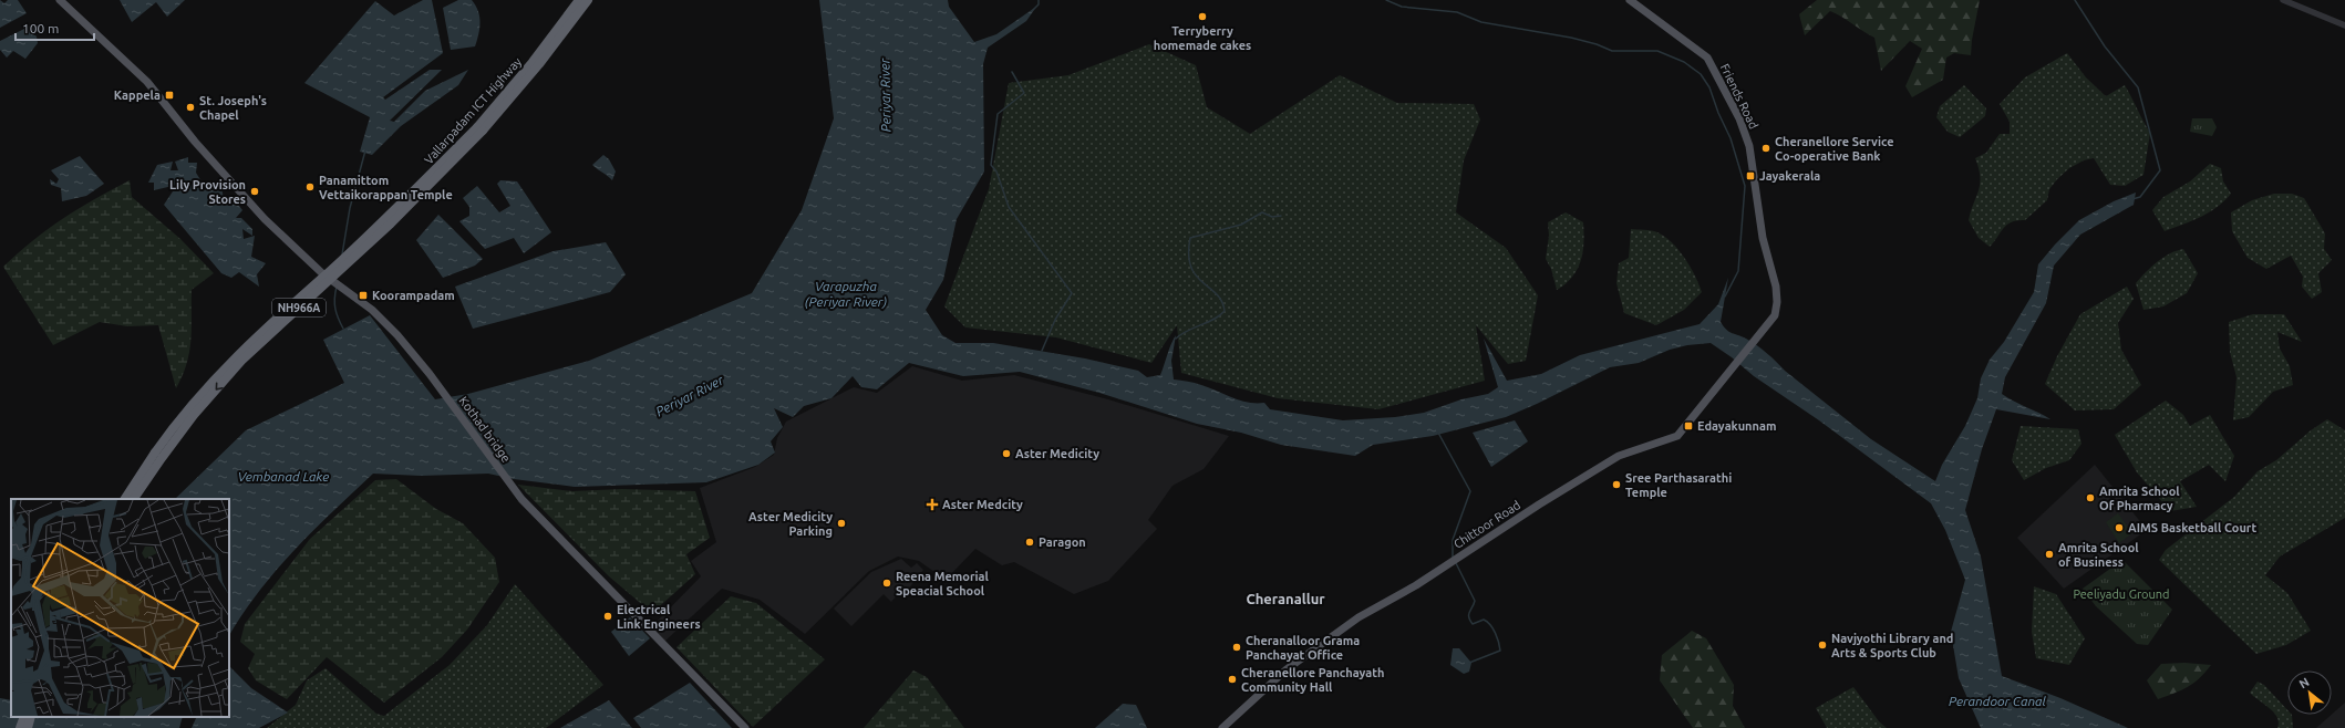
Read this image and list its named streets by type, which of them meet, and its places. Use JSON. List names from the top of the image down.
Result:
{
  "streets": {
    "highway": ["Vallarpadam ICT Highway", "NH966A"],
    "main road": ["Friends Road", "Kothad bridge", "Chittoor Road"]
  },
  "crossings": [
    ["Friends Road", "Chittoor Road"]
  ],
  "districts": ["Cheranallur"],
  "water": [
    "Periyar River",
    "Varapuzha (Periyar River)",
    "Vembanad Lake",
    "Perandoor Canal"
  ],
  "parks": ["Peeliyadu Ground"],
  "places": {
    "other": [
      "Terryberry homemade cakes",
      "St. Joseph's Chapel",
      "Cheranellore Service Co-operative Bank",
      "Panamittom Vettaikorappan Temple",
      "Lily Provision Stores",
      "Aster Medicity",
      "Sree Parthasarathi Temple",
      "Amrita School Of Pharmacy",
      "Aster Medicity Parking",
      "AIMS Basketball Court",
      "Paragon",
      "Amrita School of Business",
      "Reena Memorial Speacial School",
      "Electrical Link Engineers",
      "Navjyothi Library and Arts & Sports Club",
      "Cheranalloor Grama Panchayat Office",
      "Cheranellore Panchayath Community Hall"
    ],
    "transit": [
      "Kappela",
      "Jayakerala",
      "Koorampadam",
      "Edayakunnam"
    ],
    "health": ["Aster Medcity"]
  },
  "scale_bar": "100 m",
  "north": "top left"
}
